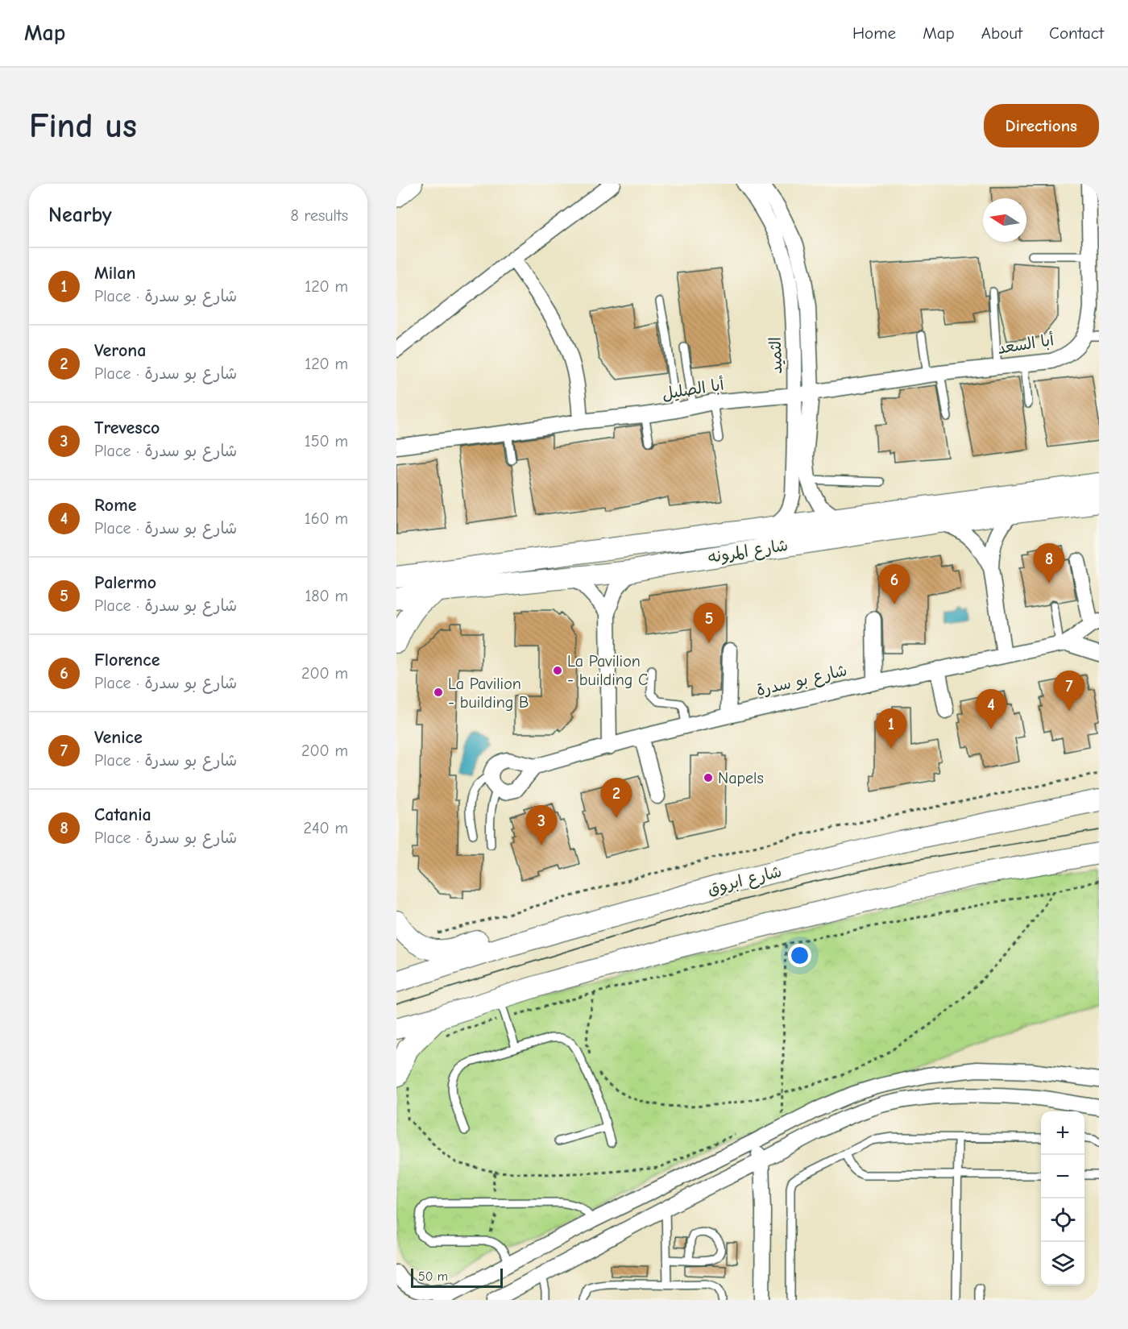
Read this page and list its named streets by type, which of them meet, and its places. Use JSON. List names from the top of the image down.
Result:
{
  "streets": {
    "street": [
      "أبا السعد",
      "الثميد",
      "أبا الصليل",
      "شارع المرونه",
      "شارع بو سدرة",
      "شارع ابروق"
    ]
  },
  "crossings": [
    ["أبا السعد", "أبا الصليل"],
    ["الثميد", "أبا الصليل"],
    ["الثميد", "شارع المرونه"]
  ],
  "places": ["La Pavilion - building C", "La Pavilion - building B", "Napels"],
  "scale_bar": "50 m",
  "north": "left",
  "page": {
    "header": "Map",
    "nav": [
      "Home",
      "Map",
      "About",
      "Contact"
    ],
    "buttons": "Directions",
    "title": "Find us",
    "heading": ["Nearby", "8 results"],
    "list": [
      {
        "mark": "1",
        "name": "Milan",
        "note": "Place · شارع بو سدرة",
        "value": "120 m"
      },
      {
        "mark": "2",
        "name": "Verona",
        "note": "Place · شارع بو سدرة",
        "value": "120 m"
      },
      {
        "mark": "3",
        "name": "Trevesco",
        "note": "Place · شارع بو سدرة",
        "value": "150 m"
      },
      {
        "mark": "4",
        "name": "Rome",
        "note": "Place · شارع بو سدرة",
        "value": "160 m"
      },
      {
        "mark": "5",
        "name": "Palermo",
        "note": "Place · شارع بو سدرة",
        "value": "180 m"
      },
      {
        "mark": "6",
        "name": "Florence",
        "note": "Place · شارع بو سدرة",
        "value": "200 m"
      },
      {
        "mark": "7",
        "name": "Venice",
        "note": "Place · شارع بو سدرة",
        "value": "200 m"
      },
      {
        "mark": "8",
        "name": "Catania",
        "note": "Place · شارع بو سدرة",
        "value": "240 m"
      }
    ],
    "pins": [
      "8",
      "6",
      "5",
      "7",
      "4",
      "1",
      "2",
      "3"
    ],
    "map_buttons": ["+", "−"],
    "scale": "50 m"
  }
}
